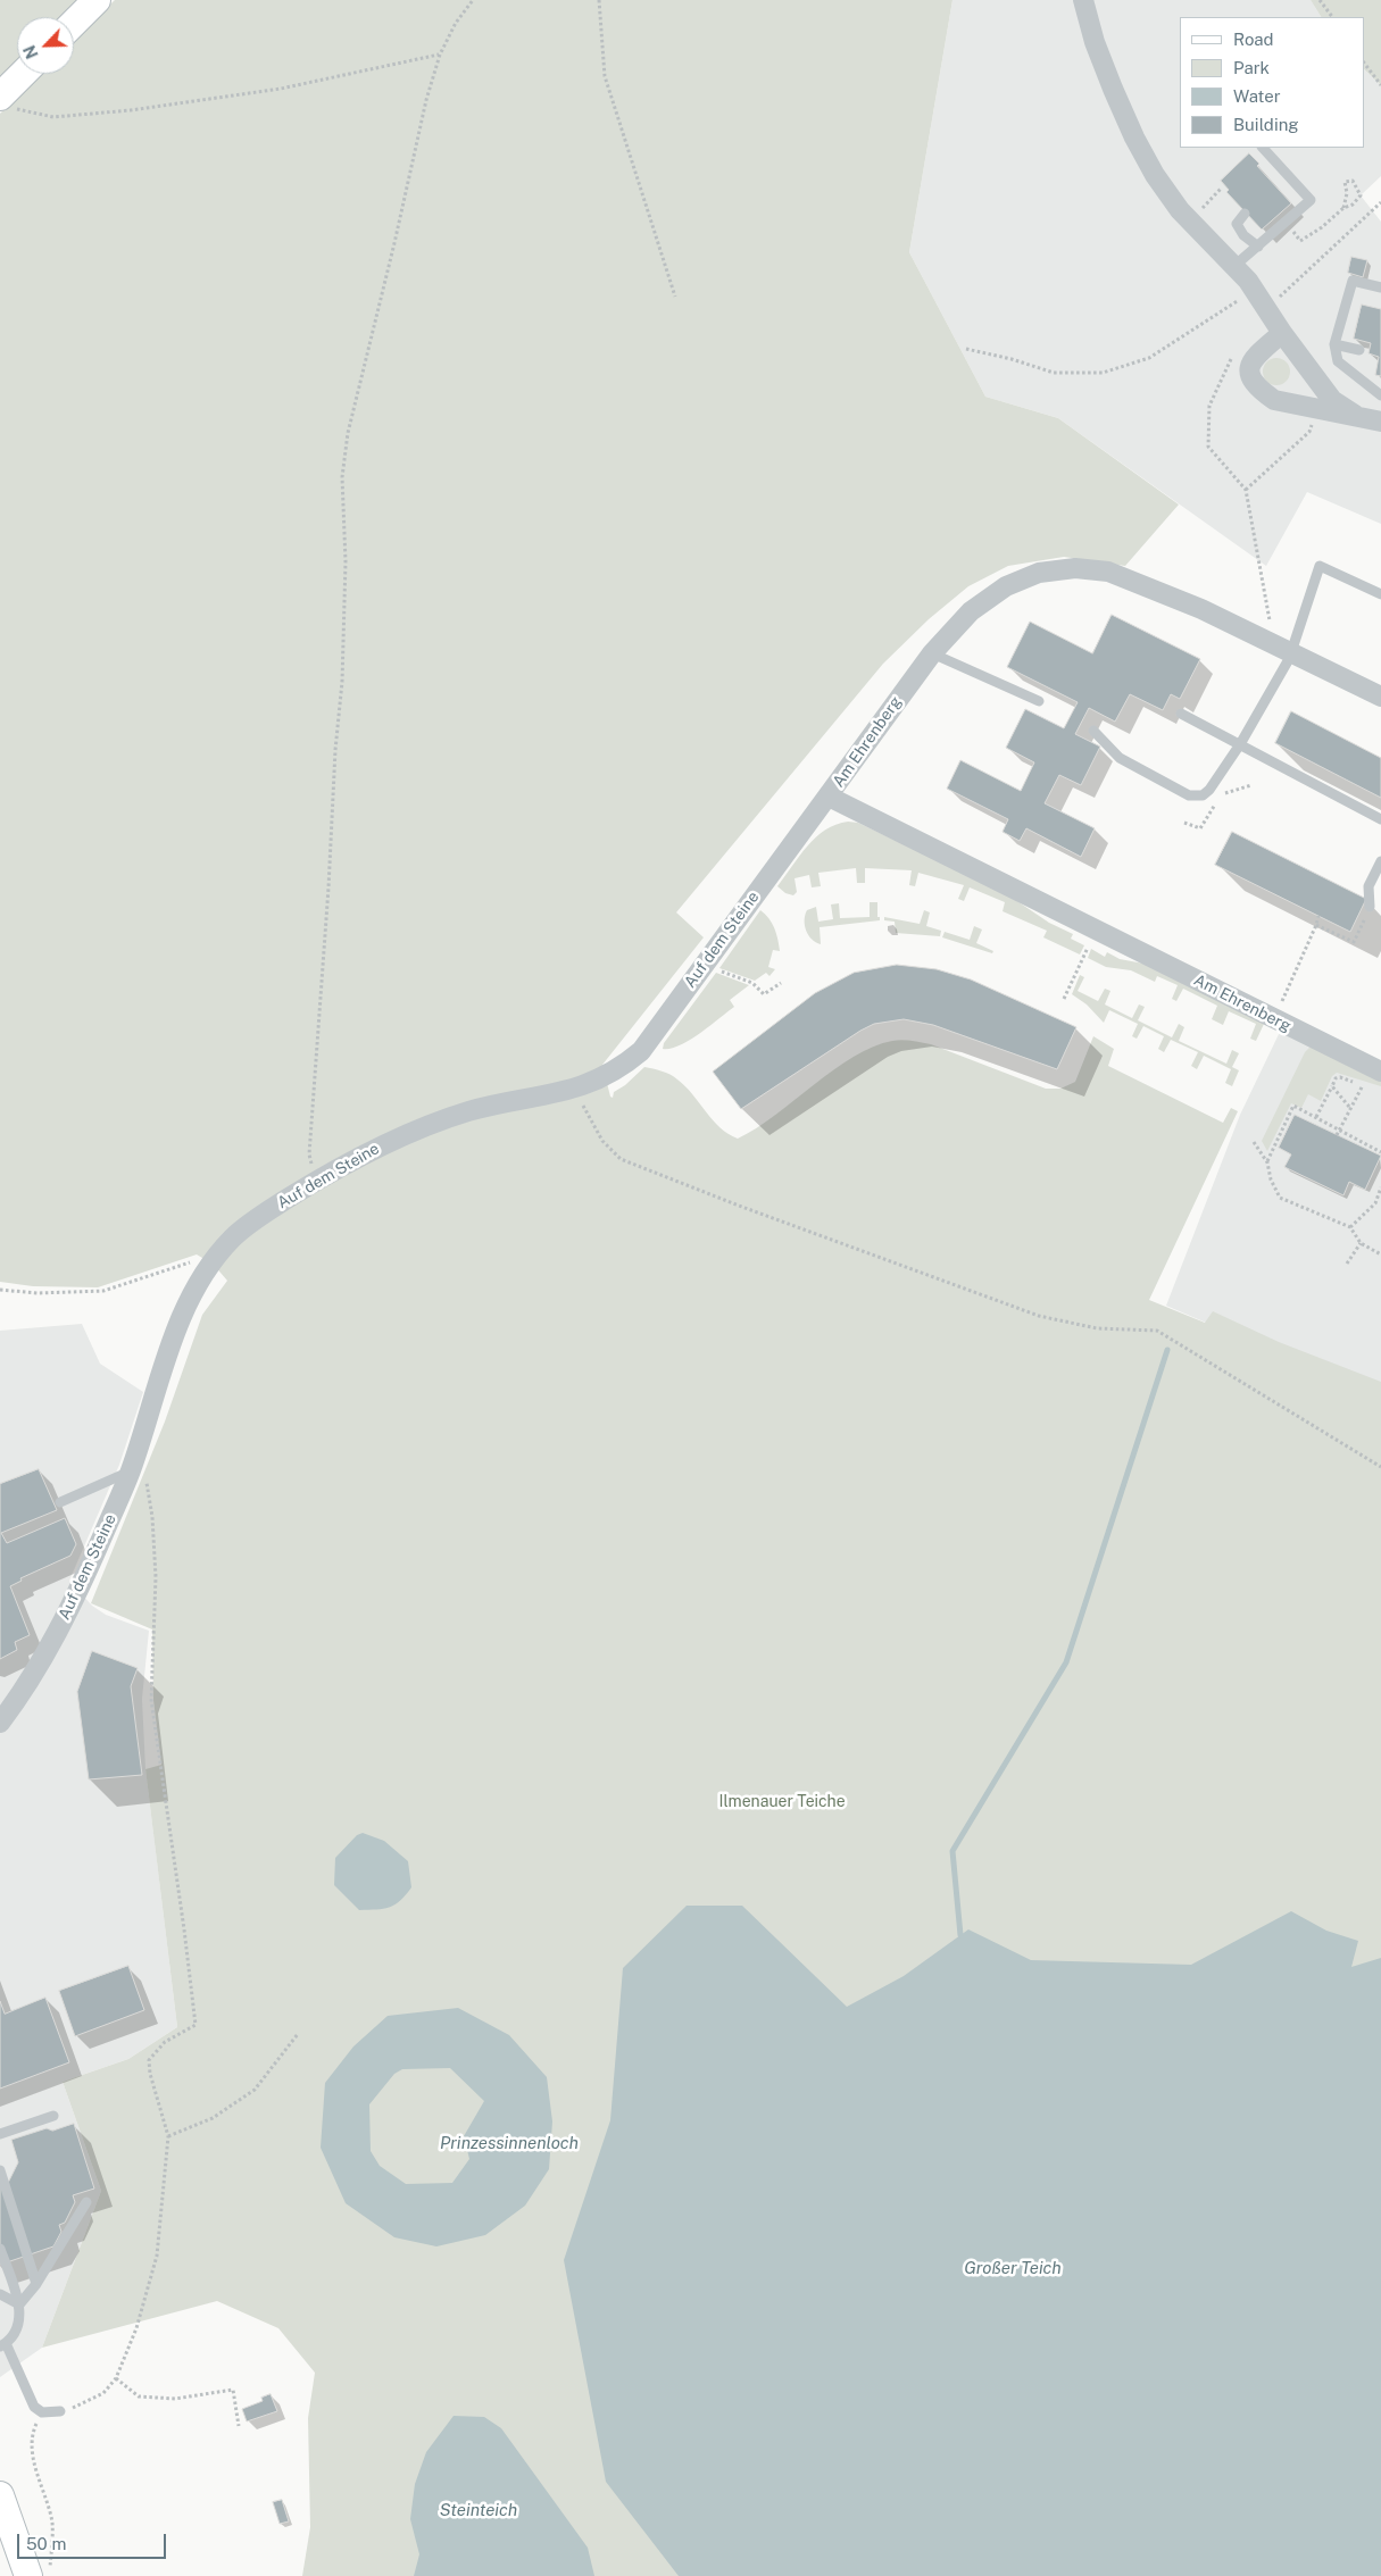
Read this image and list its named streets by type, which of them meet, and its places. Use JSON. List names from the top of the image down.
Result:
{
  "streets": {
    "street": ["Am Ehrenberg", "Auf dem Steine"]
  },
  "crossings": [
    ["Am Ehrenberg", "Auf dem Steine"]
  ],
  "water": ["Prinzessinnenloch", "Großer Teich", "Steinteich"],
  "parks": ["Ilmenauer Teiche"],
  "legend": [
    "Road",
    "Park",
    "Water",
    "Building"
  ],
  "scale_bar": "50 m",
  "north": "bottom left"
}
